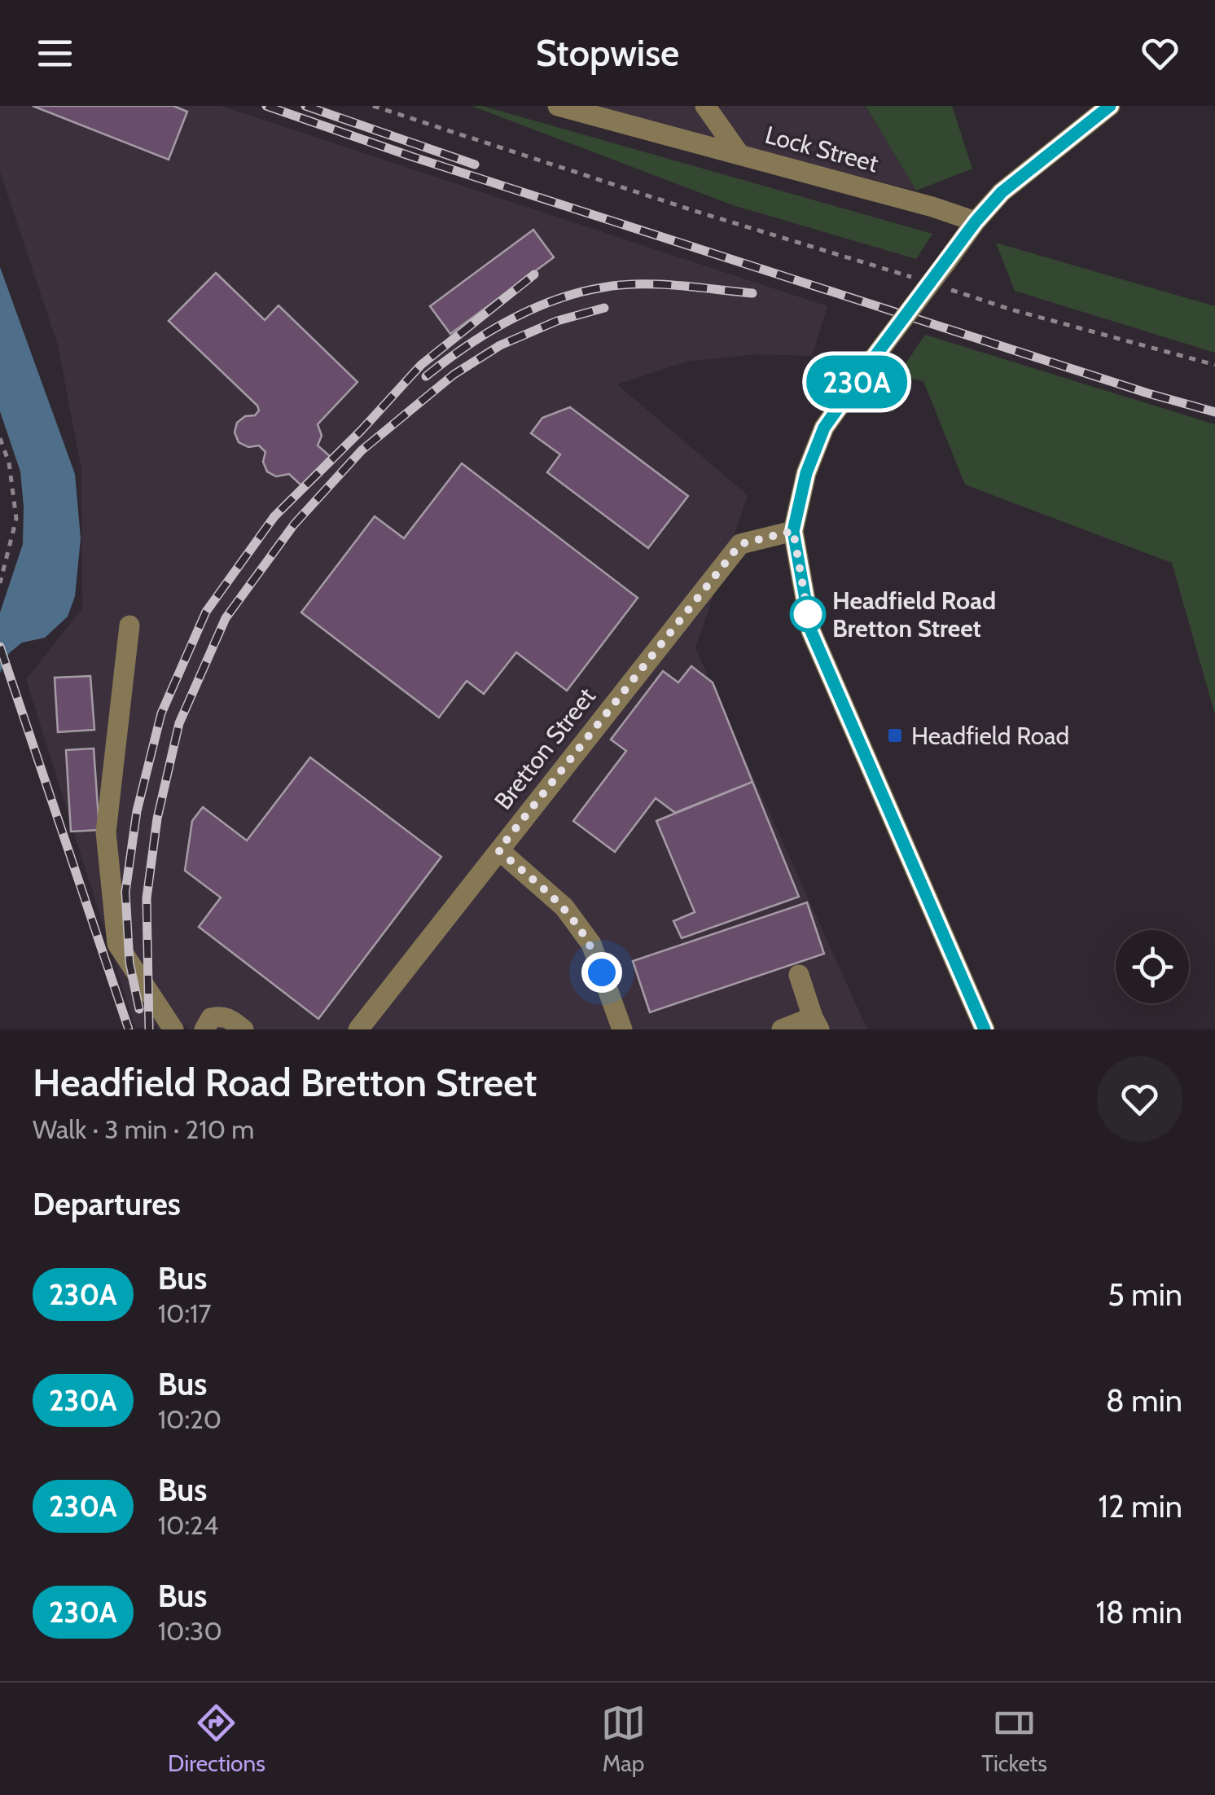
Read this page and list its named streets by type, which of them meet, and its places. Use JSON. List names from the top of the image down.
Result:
{
  "streets": {
    "street": ["Lock Street", "Bretton Street"]
  },
  "places": {
    "other": ["Headfield Road Bretton Street"],
    "transit": ["Headfield Road"]
  },
  "lines": ["bus line 230A"],
  "page": {
    "header": "Stopwise",
    "on_map": "230A",
    "heading": [
      ["Headfield Road Bretton Street", "Walk · 3 min · 210 m"],
      "Departures"
    ],
    "list": [
      {
        "mark": "230A",
        "name": "Bus",
        "note": "10:17",
        "value": "5 min"
      },
      {
        "mark": "230A",
        "name": "Bus",
        "note": "10:20",
        "value": "8 min"
      },
      {
        "mark": "230A",
        "name": "Bus",
        "note": "10:24",
        "value": "12 min"
      },
      {
        "mark": "230A",
        "name": "Bus",
        "note": "10:30",
        "value": "18 min"
      }
    ],
    "tabs": ["Directions", "Map", "Tickets"]
  }
}
